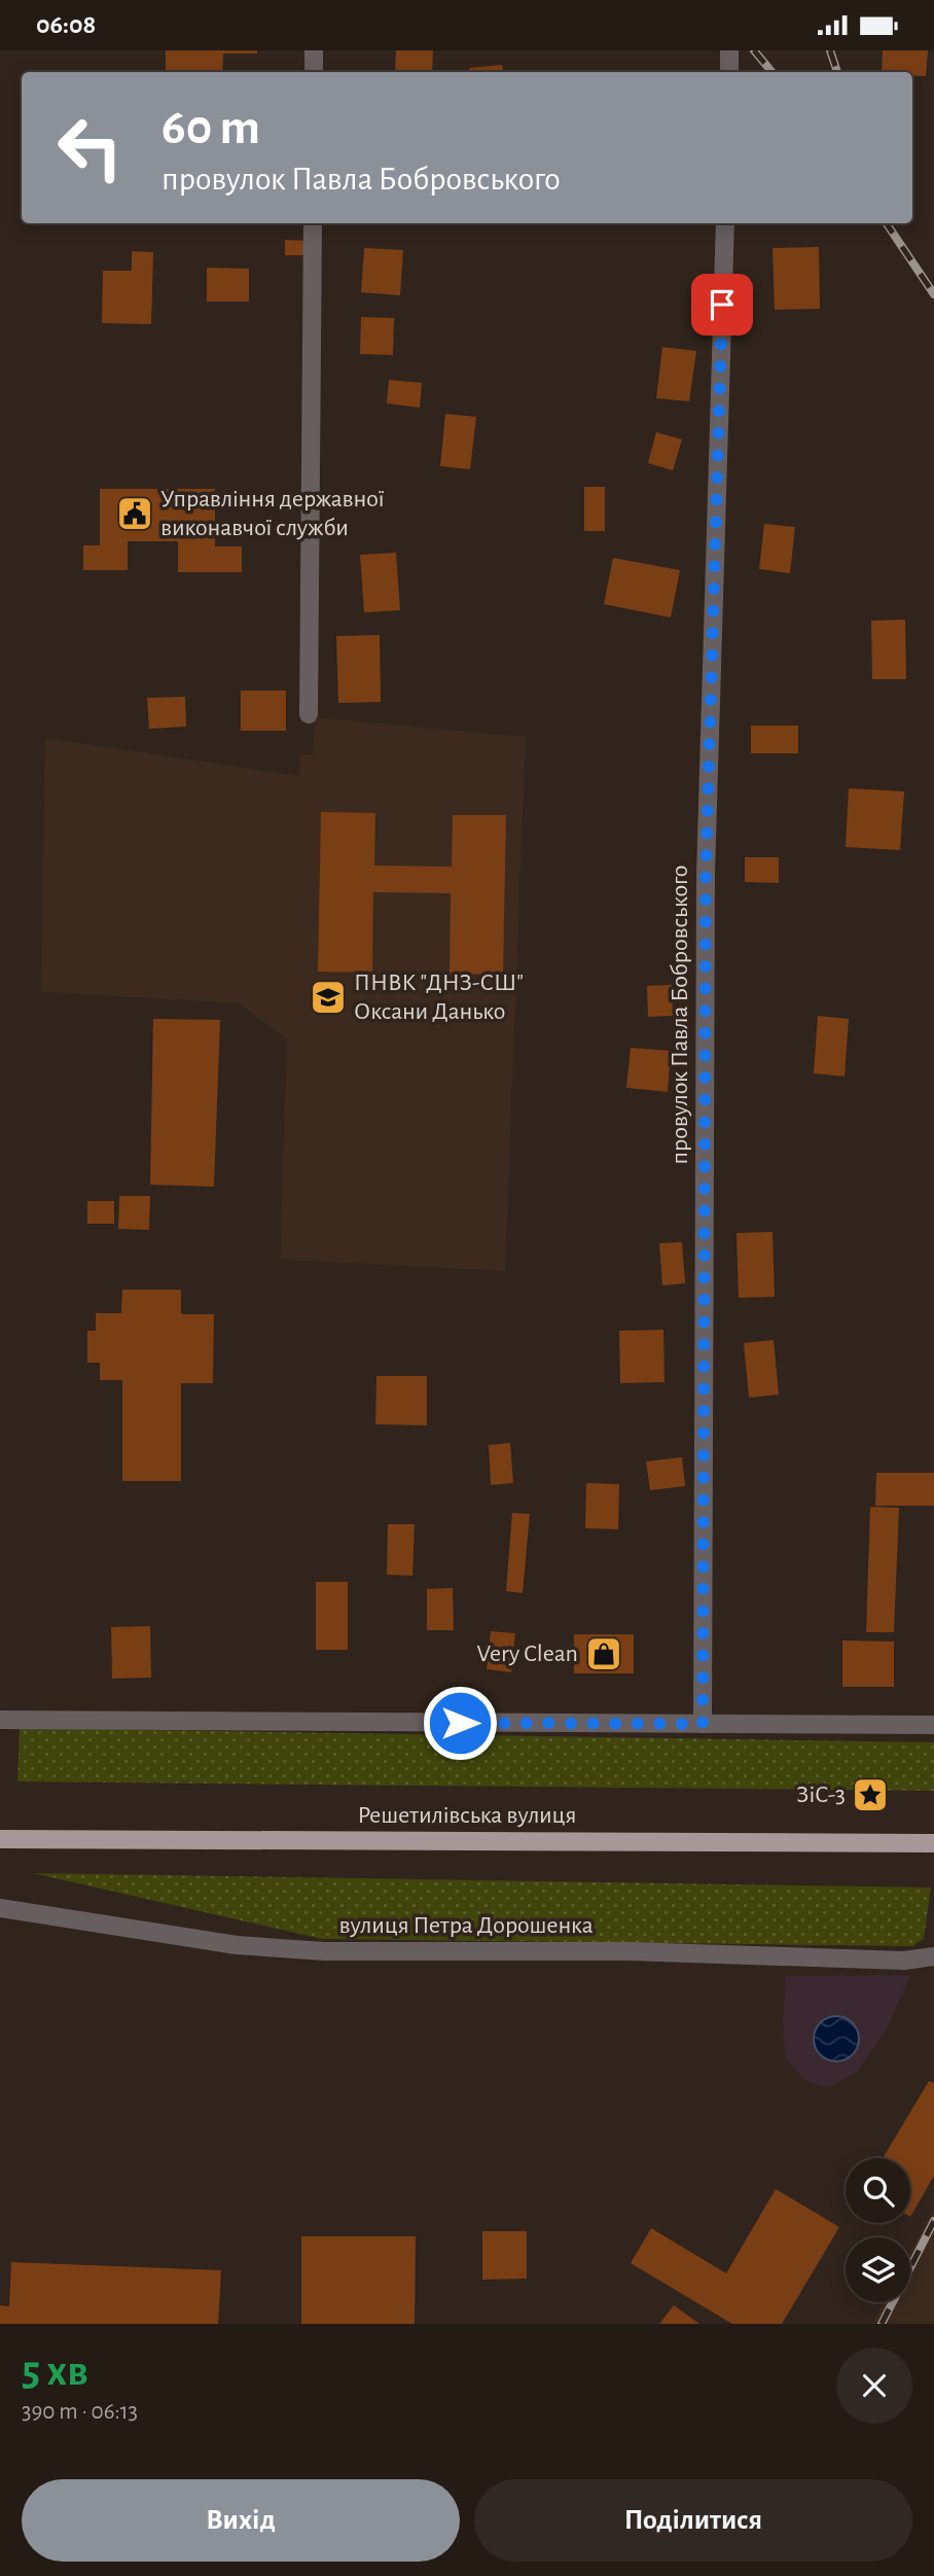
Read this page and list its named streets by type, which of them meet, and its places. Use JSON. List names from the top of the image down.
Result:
{
  "streets": {
    "main road": ["Решетилівська вулиця"],
    "street": ["провулок Павла Бобровського", "вулиця Петра Дорошенка"]
  },
  "places": {
    "public building": ["Управління державної виконавчої служби"],
    "school or university": ["ПНВК \"ДНЗ-СШ\" Оксани Данько"],
    "shop": ["Very Clean"],
    "place": ["ЗіС-3"]
  },
  "page": {
    "status": "06:08",
    "turn": ["60 m", "провулок Павла Бобровського"],
    "heading": ["5 хв", "390 m · 06:13"],
    "buttons": ["Вихід", "Поділитися"]
  }
}
